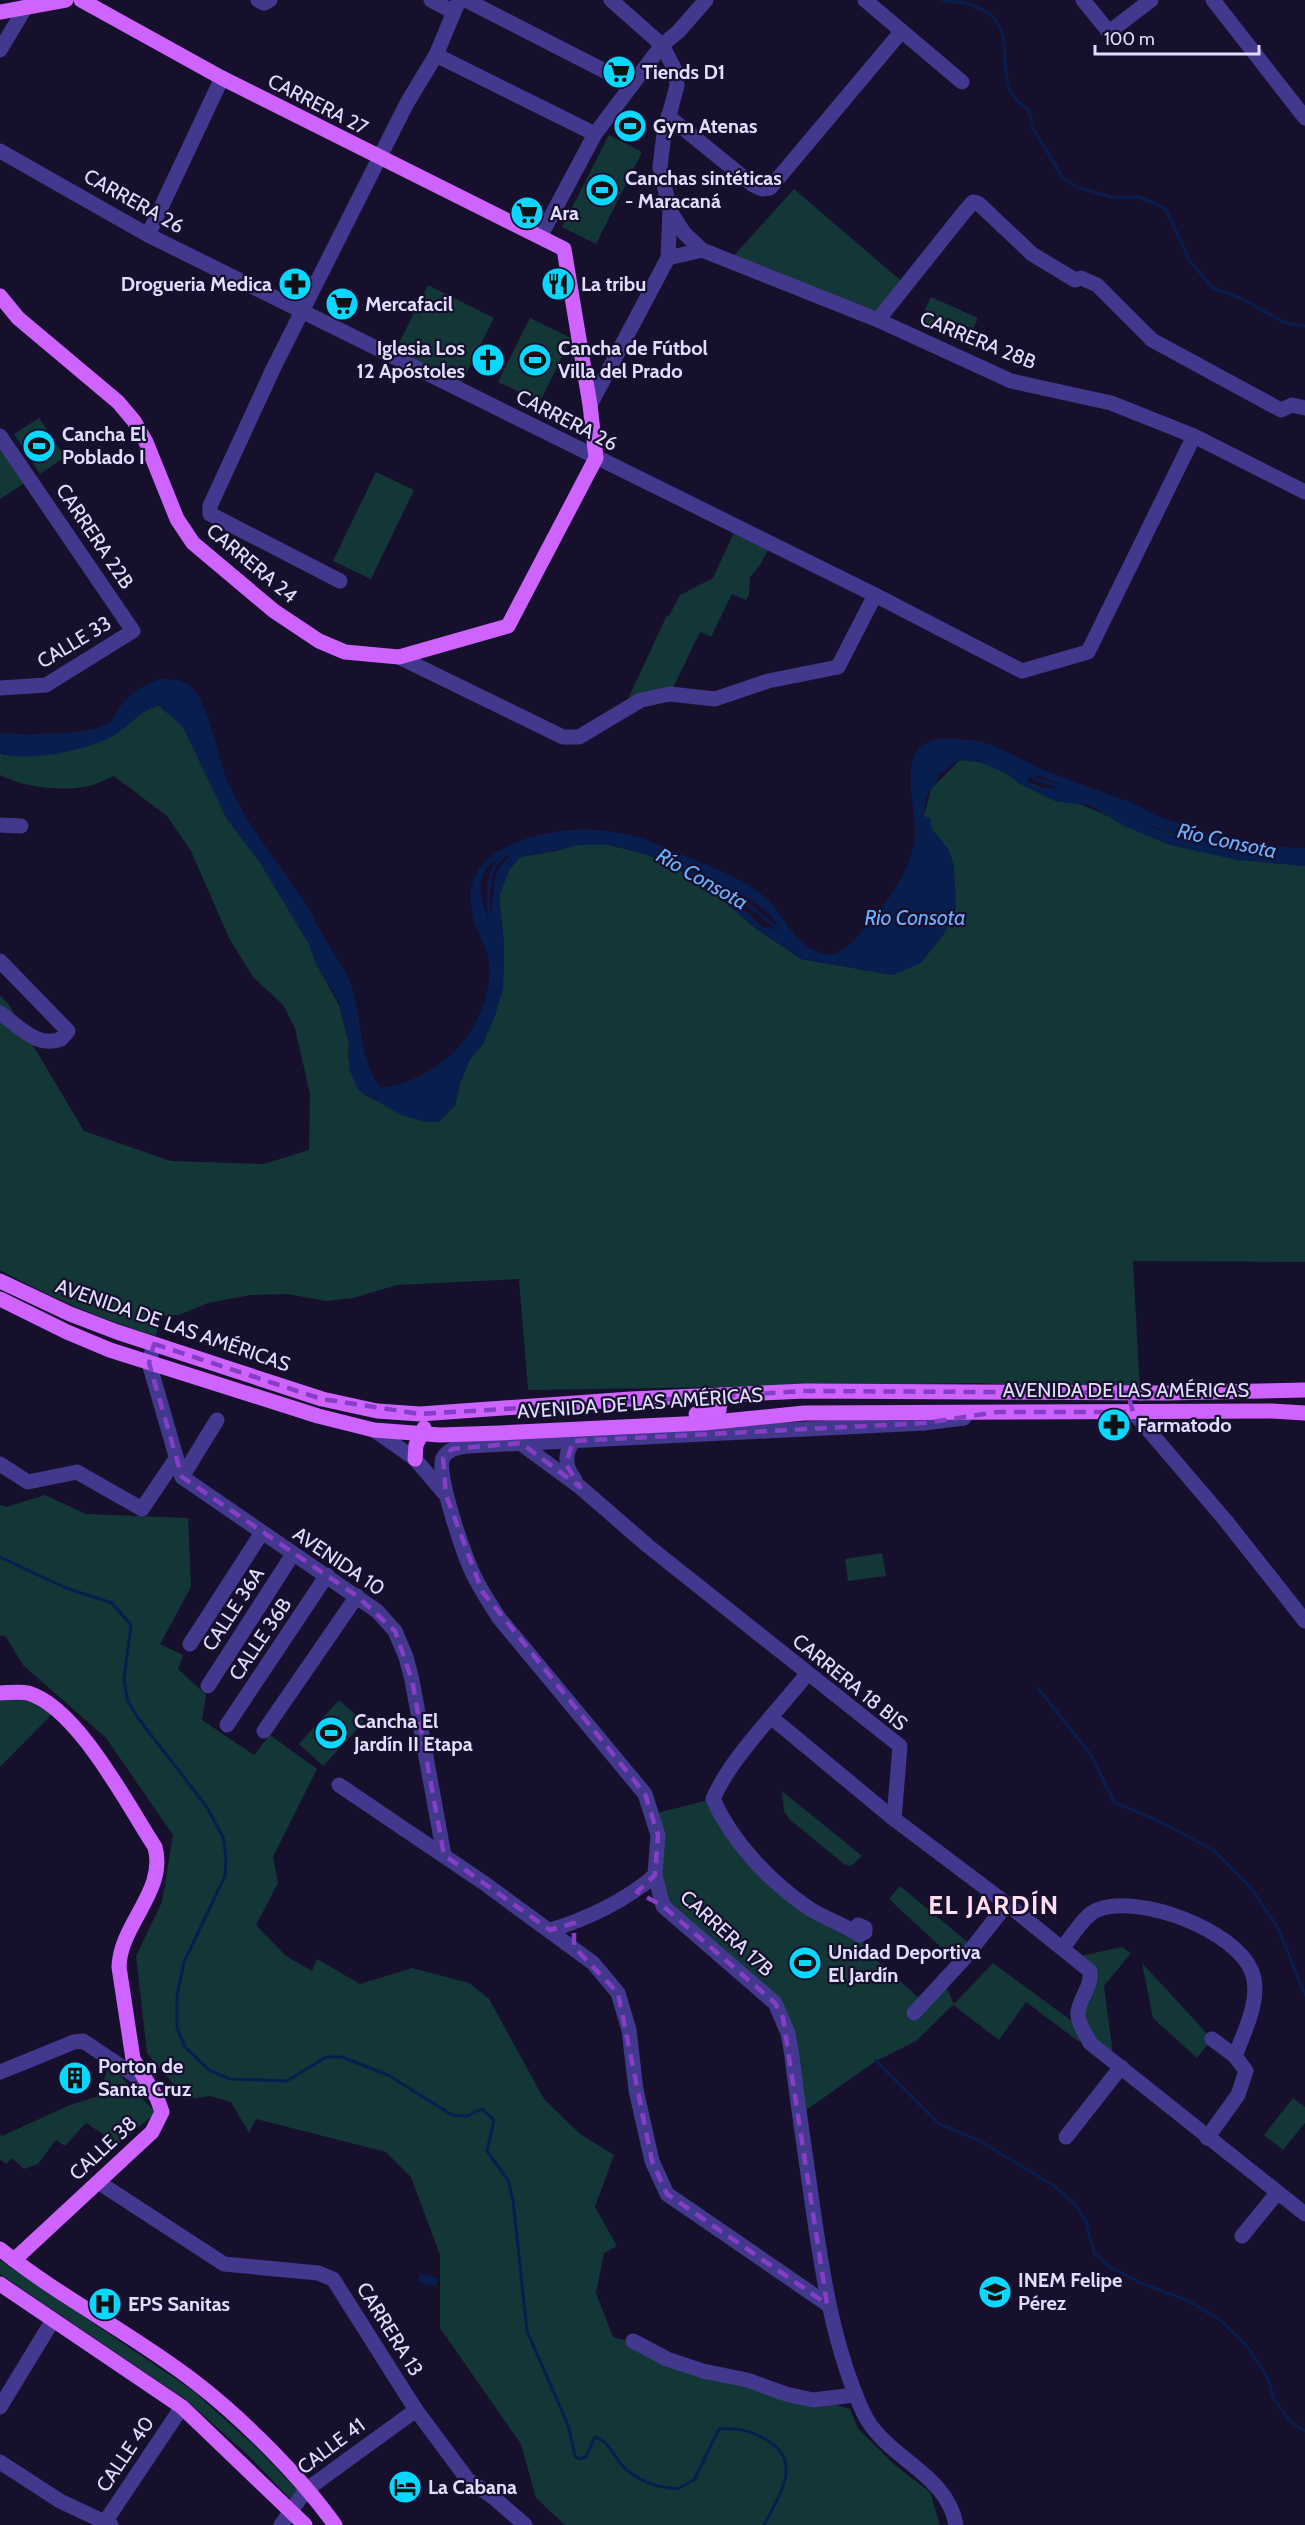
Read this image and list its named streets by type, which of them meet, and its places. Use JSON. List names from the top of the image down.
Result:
{
  "streets": {
    "main road": [
      "CARRERA 27",
      "CARRERA 24",
      "AVENIDA DE LAS AMÉRICAS",
      "CALLE 38"
    ],
    "street": [
      "CARRERA 26",
      "CARRERA 28B",
      "CARRERA 22B",
      "CALLE 33",
      "AVENIDA 10",
      "CALLE 36A",
      "CALLE 36B",
      "CARRERA 18 BIS",
      "CARRERA 17B",
      "CARRERA 13",
      "CALLE 41",
      "CALLE 40"
    ]
  },
  "crossings": [
    ["CARRERA 26", "CARRERA 28B"],
    ["CARRERA 26", "CARRERA 24"],
    ["CARRERA 22B", "CALLE 33"],
    ["AVENIDA DE LAS AMÉRICAS", "CARRERA 18 BIS"],
    ["AVENIDA DE LAS AMÉRICAS", "CARRERA 17B"],
    ["AVENIDA 10", "CALLE 36A"],
    ["AVENIDA 10", "CALLE 36B"],
    ["CARRERA 18 BIS", "CARRERA 17B"],
    ["CALLE 38", "CARRERA 13"],
    ["CARRERA 13", "CALLE 41"]
  ],
  "districts": ["EL JARDÍN"],
  "water": ["Río Consota", "Rio Consota"],
  "places": {
    "supermarket": ["Tiends D1", "Ara", "Mercafacil"],
    "sports": [
      "Gym Atenas",
      "Canchas sintéticas - Maracaná",
      "Cancha de Fútbol Villa del Prado",
      "Cancha El Poblado I",
      "Cancha El Jardín II Etapa",
      "Unidad Deportiva El Jardín"
    ],
    "pharmacy": ["Drogueria Medica", "Farmatodo"],
    "restaurant": ["La tribu"],
    "church": ["Iglesia Los 12 Apóstoles"],
    "building": ["Porton de Santa Cruz"],
    "school or university": ["INEM Felipe Pérez"],
    "hospital": ["EPS Sanitas"],
    "hotel": ["La Cabana"]
  },
  "scale_bar": "100 m"
}
